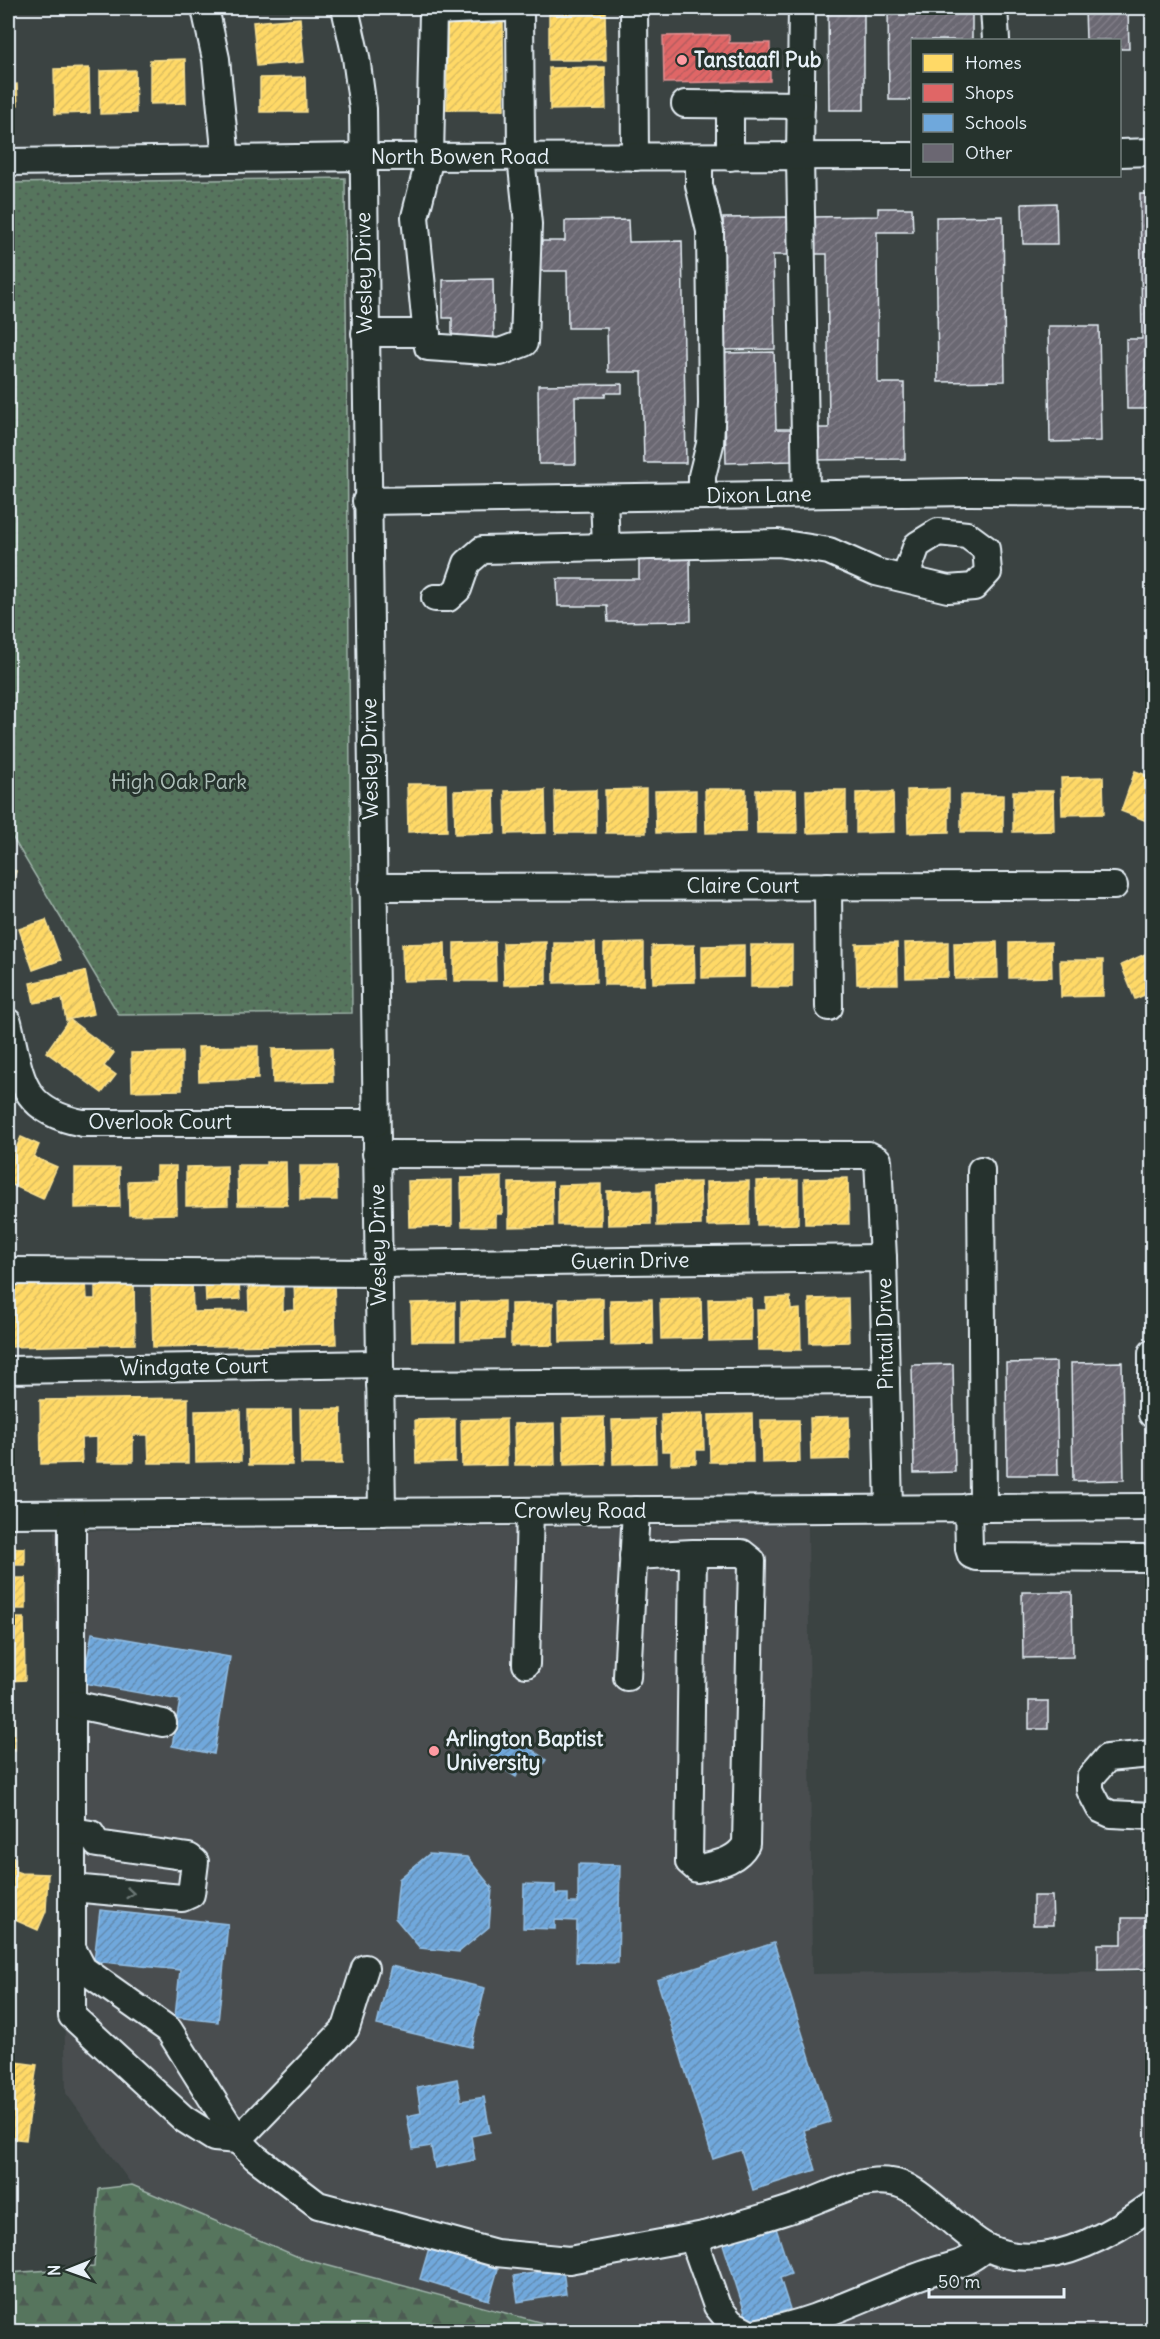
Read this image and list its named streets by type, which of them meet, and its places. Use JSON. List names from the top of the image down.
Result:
{
  "streets": {
    "street": [
      "North Bowen Road",
      "Wesley Drive",
      "Dixon Lane",
      "Claire Court",
      "Overlook Court",
      "Guerin Drive",
      "Pintail Drive",
      "Windgate Court",
      "Crowley Road"
    ]
  },
  "crossings": [
    ["North Bowen Road", "Wesley Drive"],
    ["Wesley Drive", "Dixon Lane"],
    ["Wesley Drive", "Claire Court"],
    ["Wesley Drive", "Overlook Court"],
    ["Wesley Drive", "Guerin Drive"],
    ["Wesley Drive", "Pintail Drive"],
    ["Wesley Drive", "Windgate Court"],
    ["Wesley Drive", "Crowley Road"],
    ["Guerin Drive", "Pintail Drive"],
    ["Pintail Drive", "Windgate Court"],
    ["Pintail Drive", "Crowley Road"]
  ],
  "parks": ["High Oak Park"],
  "places": ["Tanstaafl Pub", "Arlington Baptist University"],
  "legend": [
    "Homes",
    "Shops",
    "Schools",
    "Other"
  ],
  "scale_bar": "50 m",
  "north": "left"
}
